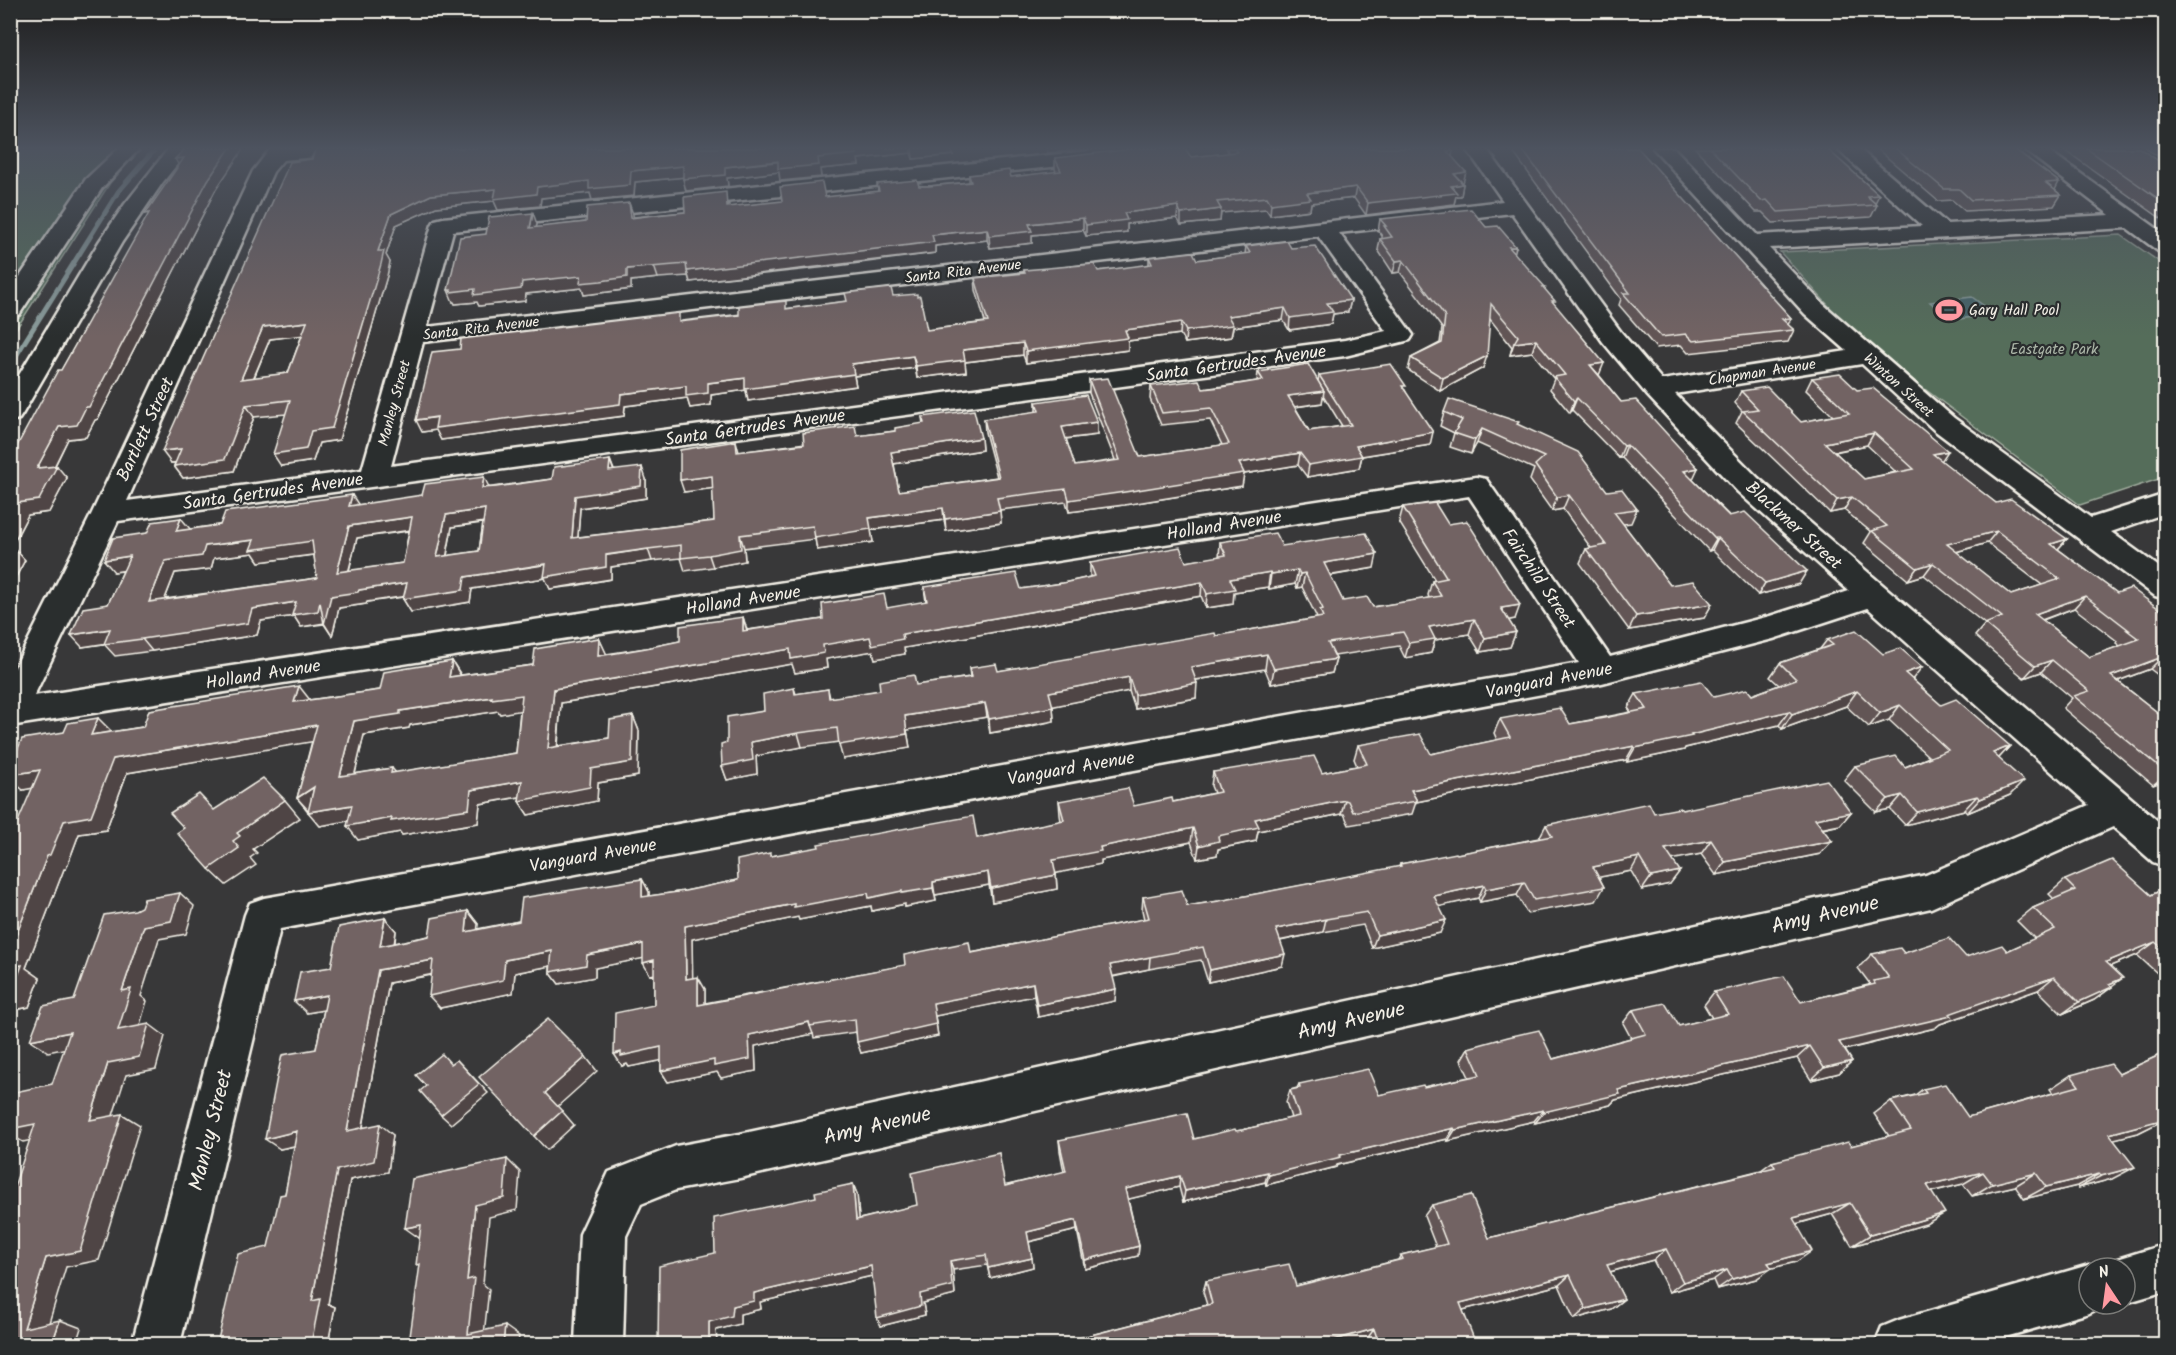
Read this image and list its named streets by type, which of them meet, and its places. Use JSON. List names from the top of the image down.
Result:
{
  "streets": {
    "street": [
      "Santa Rita Avenue",
      "Santa Gertrudes Avenue",
      "Chapman Avenue",
      "Winton Street",
      "Manley Street",
      "Bartlett Street",
      "Holland Avenue",
      "Blackmer Street",
      "Fairchild Street",
      "Vanguard Avenue",
      "Amy Avenue"
    ]
  },
  "crossings": [
    ["Santa Rita Avenue", "Santa Gertrudes Avenue"],
    ["Santa Rita Avenue", "Manley Street"],
    ["Santa Gertrudes Avenue", "Manley Street"],
    ["Santa Gertrudes Avenue", "Bartlett Street"],
    ["Chapman Avenue", "Winton Street"],
    ["Chapman Avenue", "Blackmer Street"],
    ["Manley Street", "Vanguard Avenue"],
    ["Bartlett Street", "Holland Avenue"],
    ["Holland Avenue", "Fairchild Street"],
    ["Blackmer Street", "Vanguard Avenue"],
    ["Blackmer Street", "Amy Avenue"],
    ["Fairchild Street", "Vanguard Avenue"]
  ],
  "parks": ["Eastgate Park"],
  "places": {
    "sports": ["Gary Hall Pool"]
  },
  "north": "top"
}
